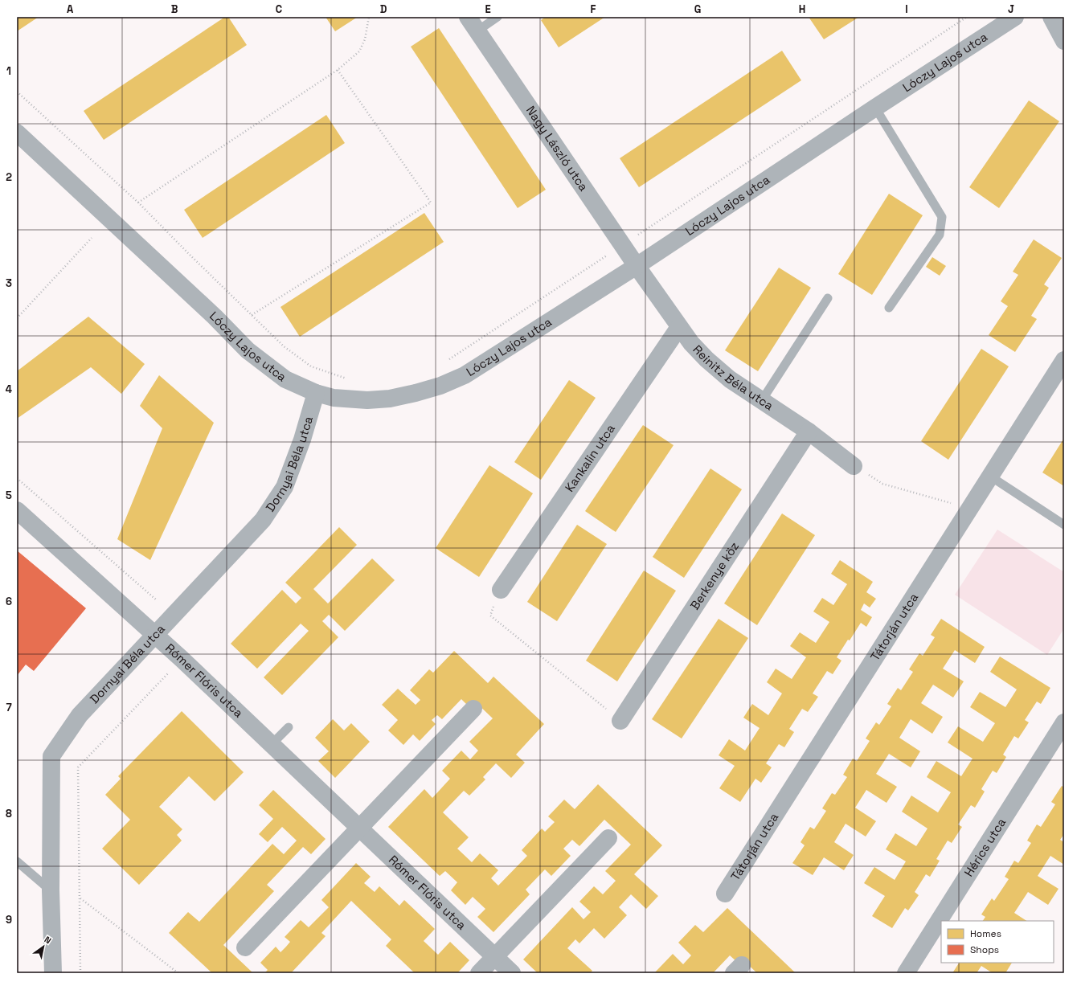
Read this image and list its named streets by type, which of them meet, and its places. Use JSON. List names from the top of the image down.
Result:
{
  "streets": {
    "street": [
      "Lóczy Lajos utca",
      "Nagy László utca",
      "Reinitz Béla utca",
      "Kankalin utca",
      "Dornyai Béla utca",
      "Berkenye köz",
      "Tátorján utca",
      "Rómer Flóris utca",
      "Hérics utca"
    ]
  },
  "crossings": [
    ["Lóczy Lajos utca", "Nagy László utca"],
    ["Lóczy Lajos utca", "Reinitz Béla utca"],
    ["Lóczy Lajos utca", "Dornyai Béla utca"],
    ["Nagy László utca", "Reinitz Béla utca"],
    ["Reinitz Béla utca", "Kankalin utca"],
    ["Reinitz Béla utca", "Berkenye köz"],
    ["Dornyai Béla utca", "Rómer Flóris utca"]
  ],
  "legend": ["Homes", "Shops"],
  "north": "top right",
  "grid": {
    "columns": [
      "A",
      "B",
      "C",
      "D",
      "E",
      "F",
      "G",
      "H",
      "I",
      "J"
    ],
    "rows": [
      "1",
      "2",
      "3",
      "4",
      "5",
      "6",
      "7",
      "8",
      "9"
    ]
  }
}
